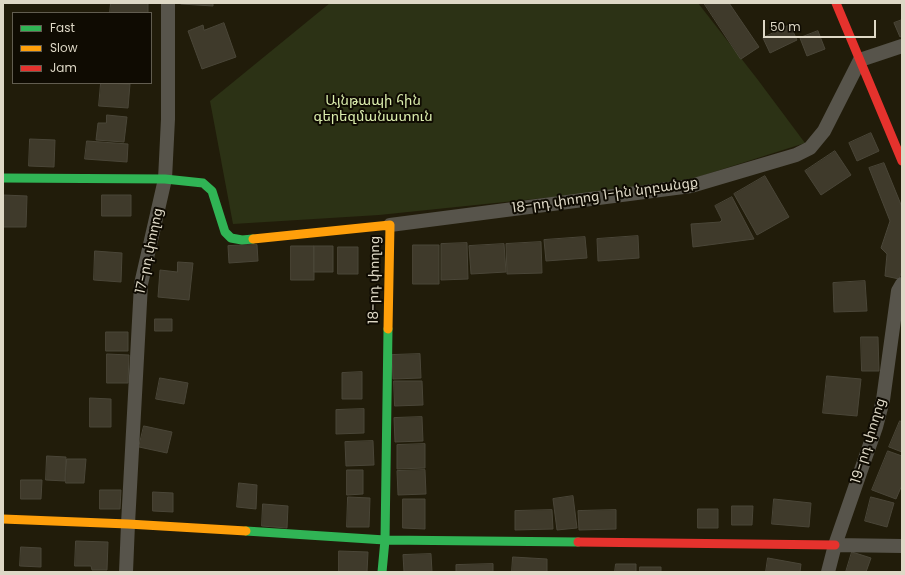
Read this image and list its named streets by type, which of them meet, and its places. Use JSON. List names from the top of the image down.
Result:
{
  "streets": {
    "street": [
      "18-րդ փողոց 1-ին նրբանցք",
      "17-րդ փողոց",
      "18-րդ փողոց",
      "19-րդ փողոց"
    ]
  },
  "crossings": [
    ["18-րդ փողոց 1-ին նրբանցք", "18-րդ փողոց"],
    ["17-րդ փողոց", "18-րդ փողոց"]
  ],
  "parks": ["Այնթապի հին գերեզմանատուն"],
  "legend": ["Fast", "Slow", "Jam"],
  "scale_bar": "50 m"
}
